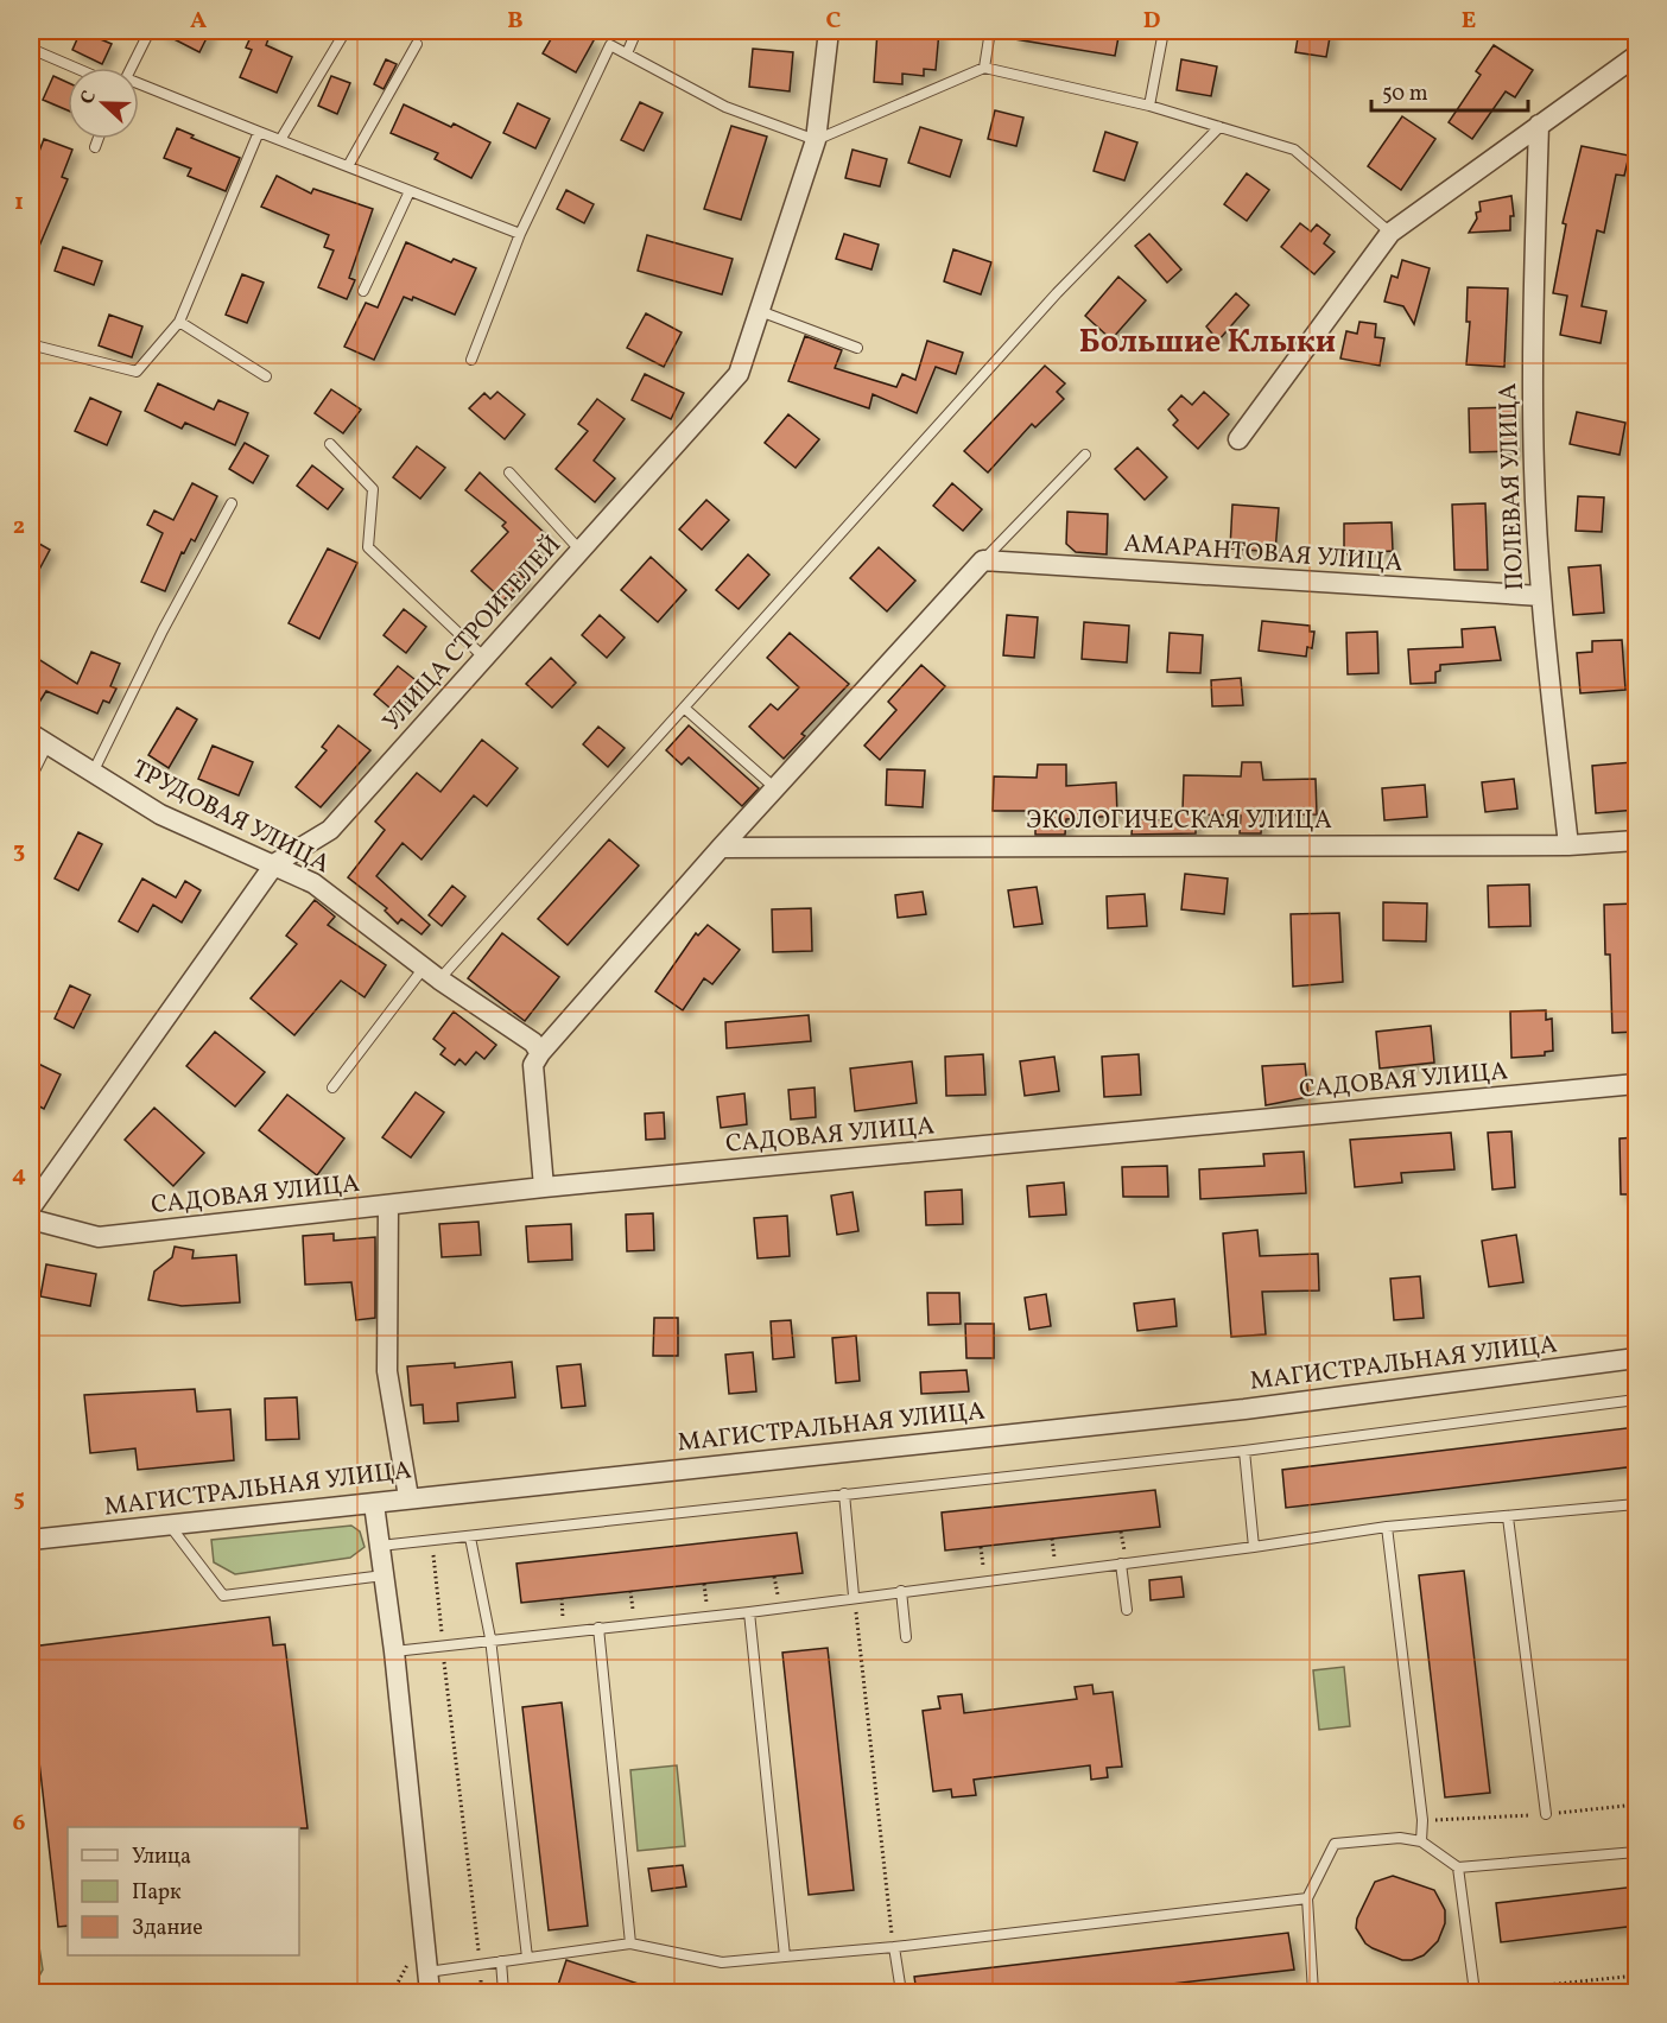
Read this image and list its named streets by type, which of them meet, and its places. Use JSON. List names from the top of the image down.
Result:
{
  "streets": {
    "street": [
      "ПОЛЕВАЯ УЛИЦА",
      "АМАРАНТОВАЯ УЛИЦА",
      "УЛИЦА СТРОИТЕЛЕЙ",
      "ТРУДОВАЯ УЛИЦА",
      "ЭКОЛОГИЧЕСКАЯ УЛИЦА",
      "САДОВАЯ УЛИЦА",
      "МАГИСТРАЛЬНАЯ УЛИЦА"
    ]
  },
  "crossings": [
    ["ПОЛЕВАЯ УЛИЦА", "АМАРАНТОВАЯ УЛИЦА"],
    ["ПОЛЕВАЯ УЛИЦА", "ЭКОЛОГИЧЕСКАЯ УЛИЦА"],
    ["УЛИЦА СТРОИТЕЛЕЙ", "ТРУДОВАЯ УЛИЦА"]
  ],
  "districts": ["Большие Клыки"],
  "legend": ["Улица", "Парк", "Здание"],
  "scale_bar": "50 m",
  "north": "left",
  "grid": {
    "columns": [
      "A",
      "B",
      "C",
      "D",
      "E"
    ],
    "rows": [
      "1",
      "2",
      "3",
      "4",
      "5",
      "6"
    ]
  }
}
